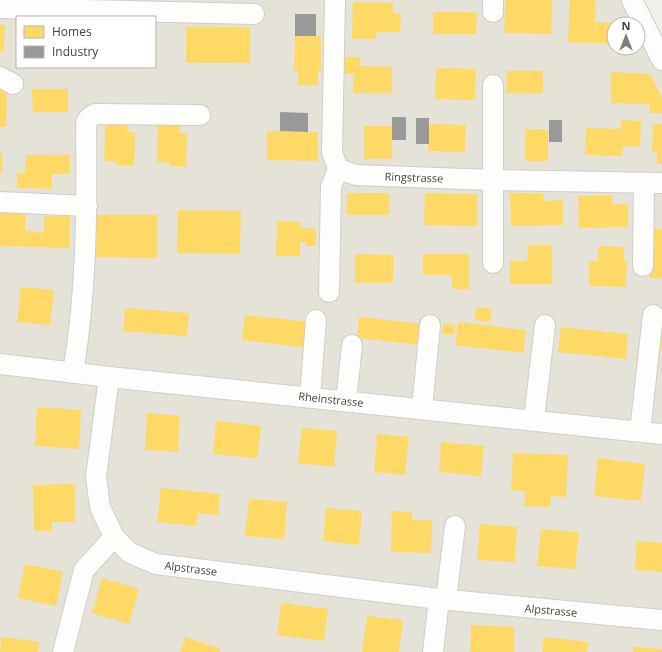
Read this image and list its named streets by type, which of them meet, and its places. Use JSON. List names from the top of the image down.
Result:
{
  "streets": {
    "street": ["Ringstrasse", "Rheinstrasse", "Alpstrasse"]
  },
  "crossings": [
    ["Rheinstrasse", "Alpstrasse"]
  ],
  "legend": ["Homes", "Industry"],
  "north": "top"
}
